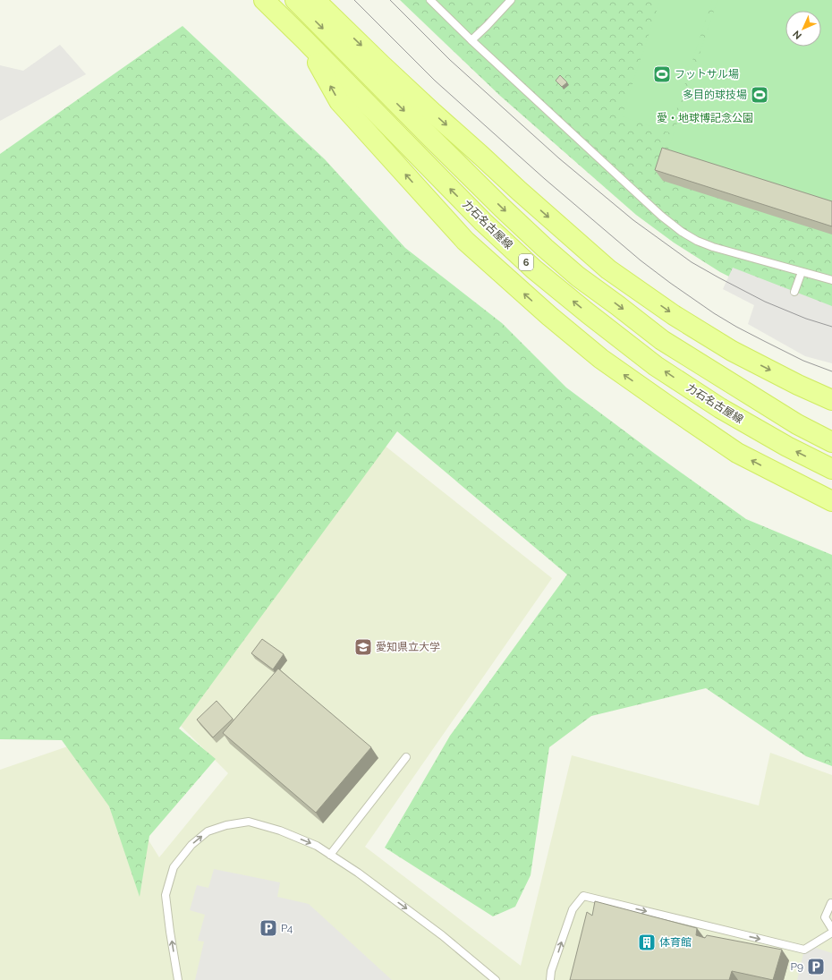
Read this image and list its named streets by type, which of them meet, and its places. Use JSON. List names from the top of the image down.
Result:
{
  "streets": {
    "main road": ["力石名古屋線", "6"]
  },
  "crossings": [
    ["力石名古屋線", "6"]
  ],
  "parks": ["愛・地球博記念公園"],
  "places": {
    "sports": ["フットサル場", "多目的球技場"],
    "school or university": ["愛知県立大学"],
    "parking": ["P4", "P9"],
    "building": ["体育館"]
  },
  "north": "bottom left"
}
